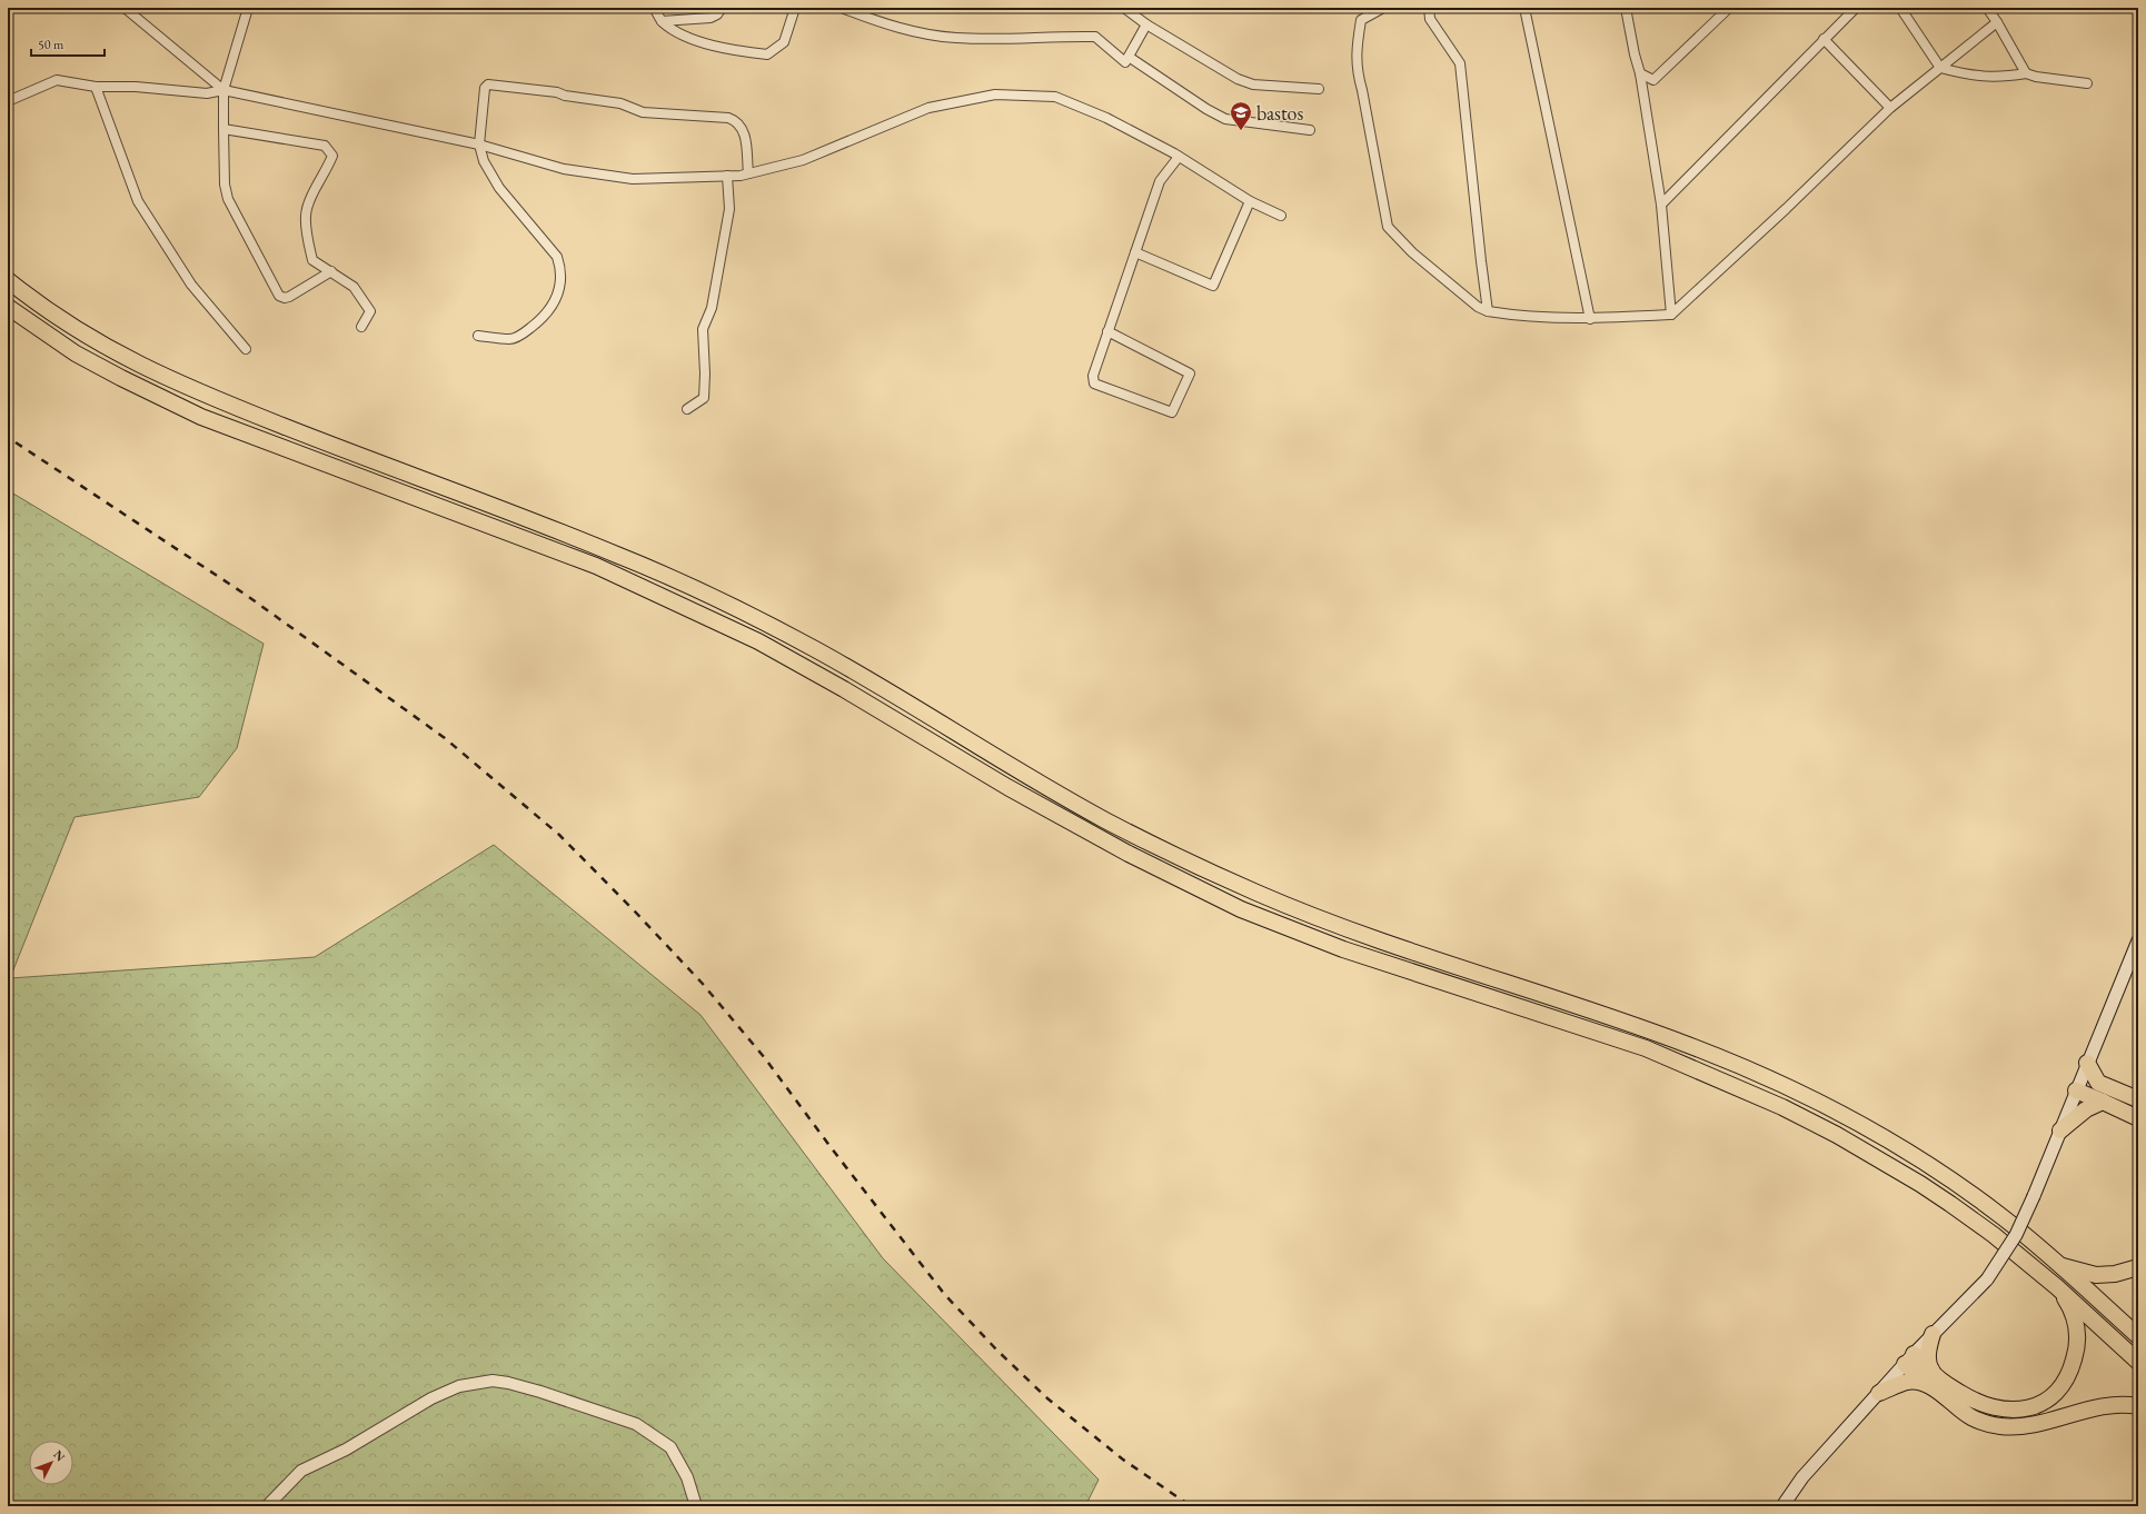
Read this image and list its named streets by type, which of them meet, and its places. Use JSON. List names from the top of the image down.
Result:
{
  "places": {
    "school or university": ["bastos"]
  },
  "scale_bar": "50 m",
  "north": "top right"
}
